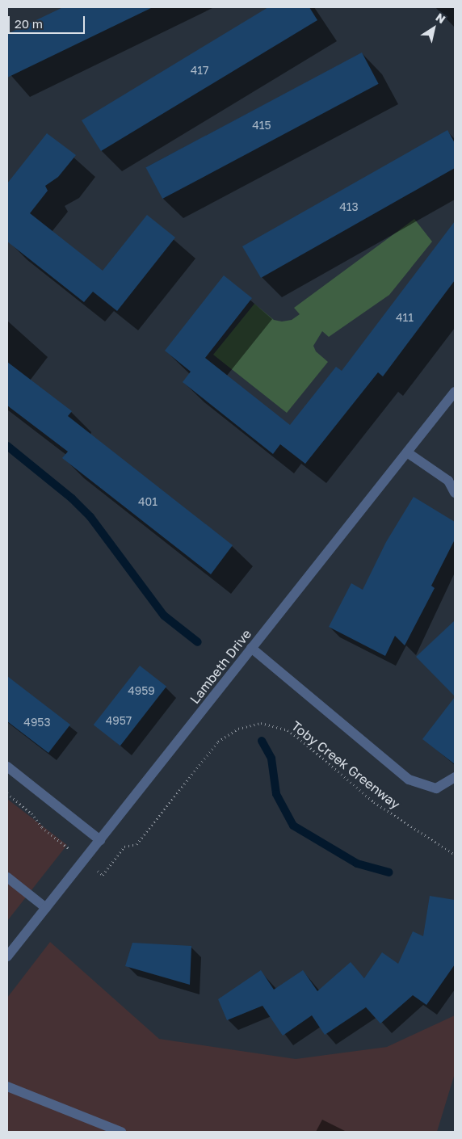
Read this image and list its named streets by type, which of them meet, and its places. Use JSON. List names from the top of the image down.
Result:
{
  "streets": {
    "street": ["Lambeth Drive"],
    "path": ["Toby Creek Greenway"]
  },
  "house_numbers": [
    "417",
    "415",
    "413",
    "411",
    "401",
    "4959",
    "4957",
    "4953"
  ],
  "scale_bar": "20 m",
  "north": "top right"
}
